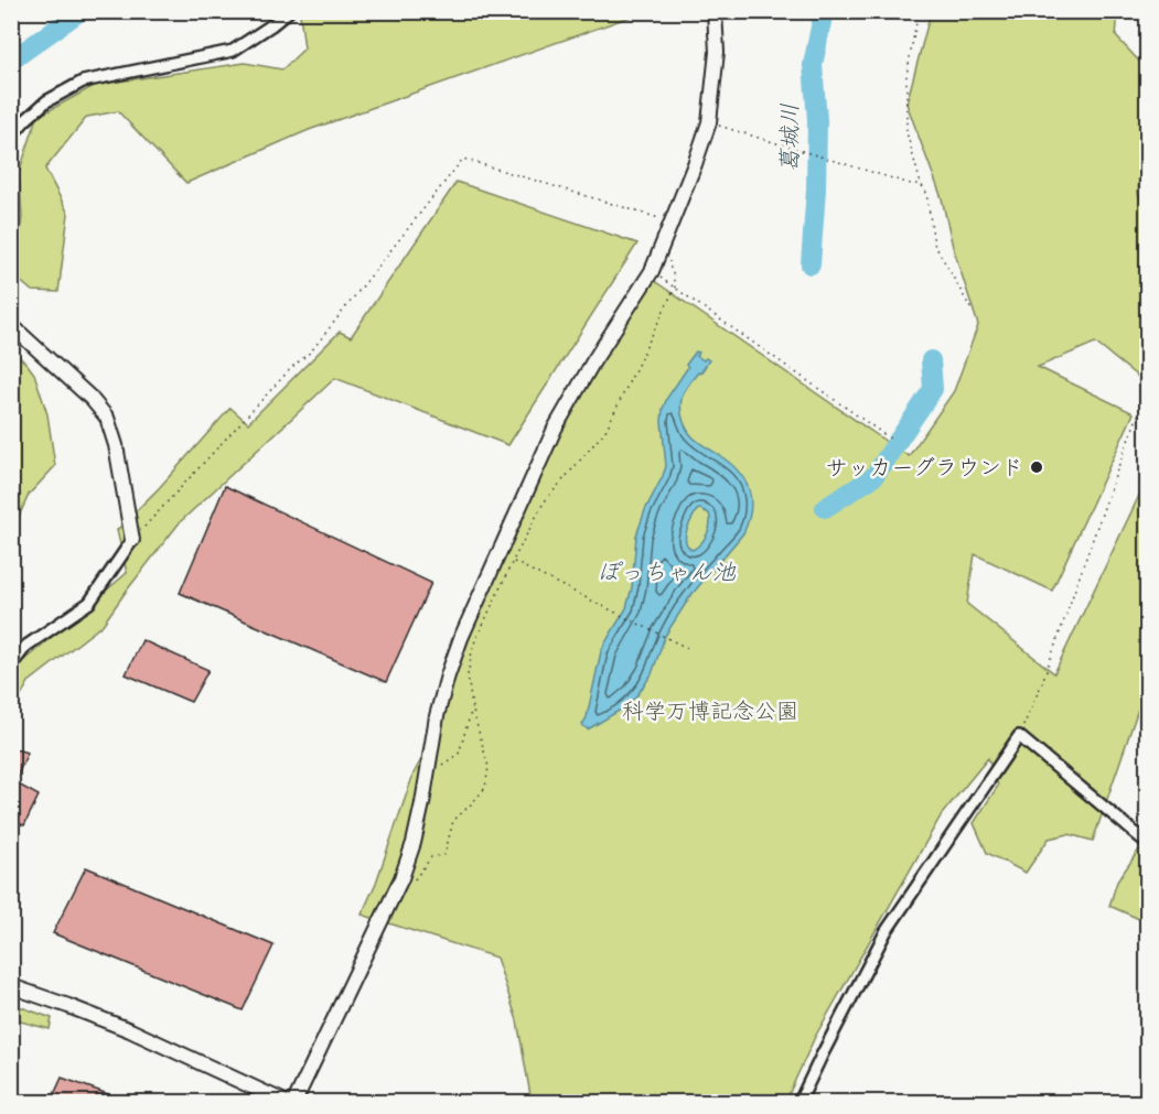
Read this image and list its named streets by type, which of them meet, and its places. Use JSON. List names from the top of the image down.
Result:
{
  "water": ["葛城川", "ぽっちゃん池"],
  "parks": ["科学万博記念公園"],
  "places": ["サッカーグラウンド"]
}
